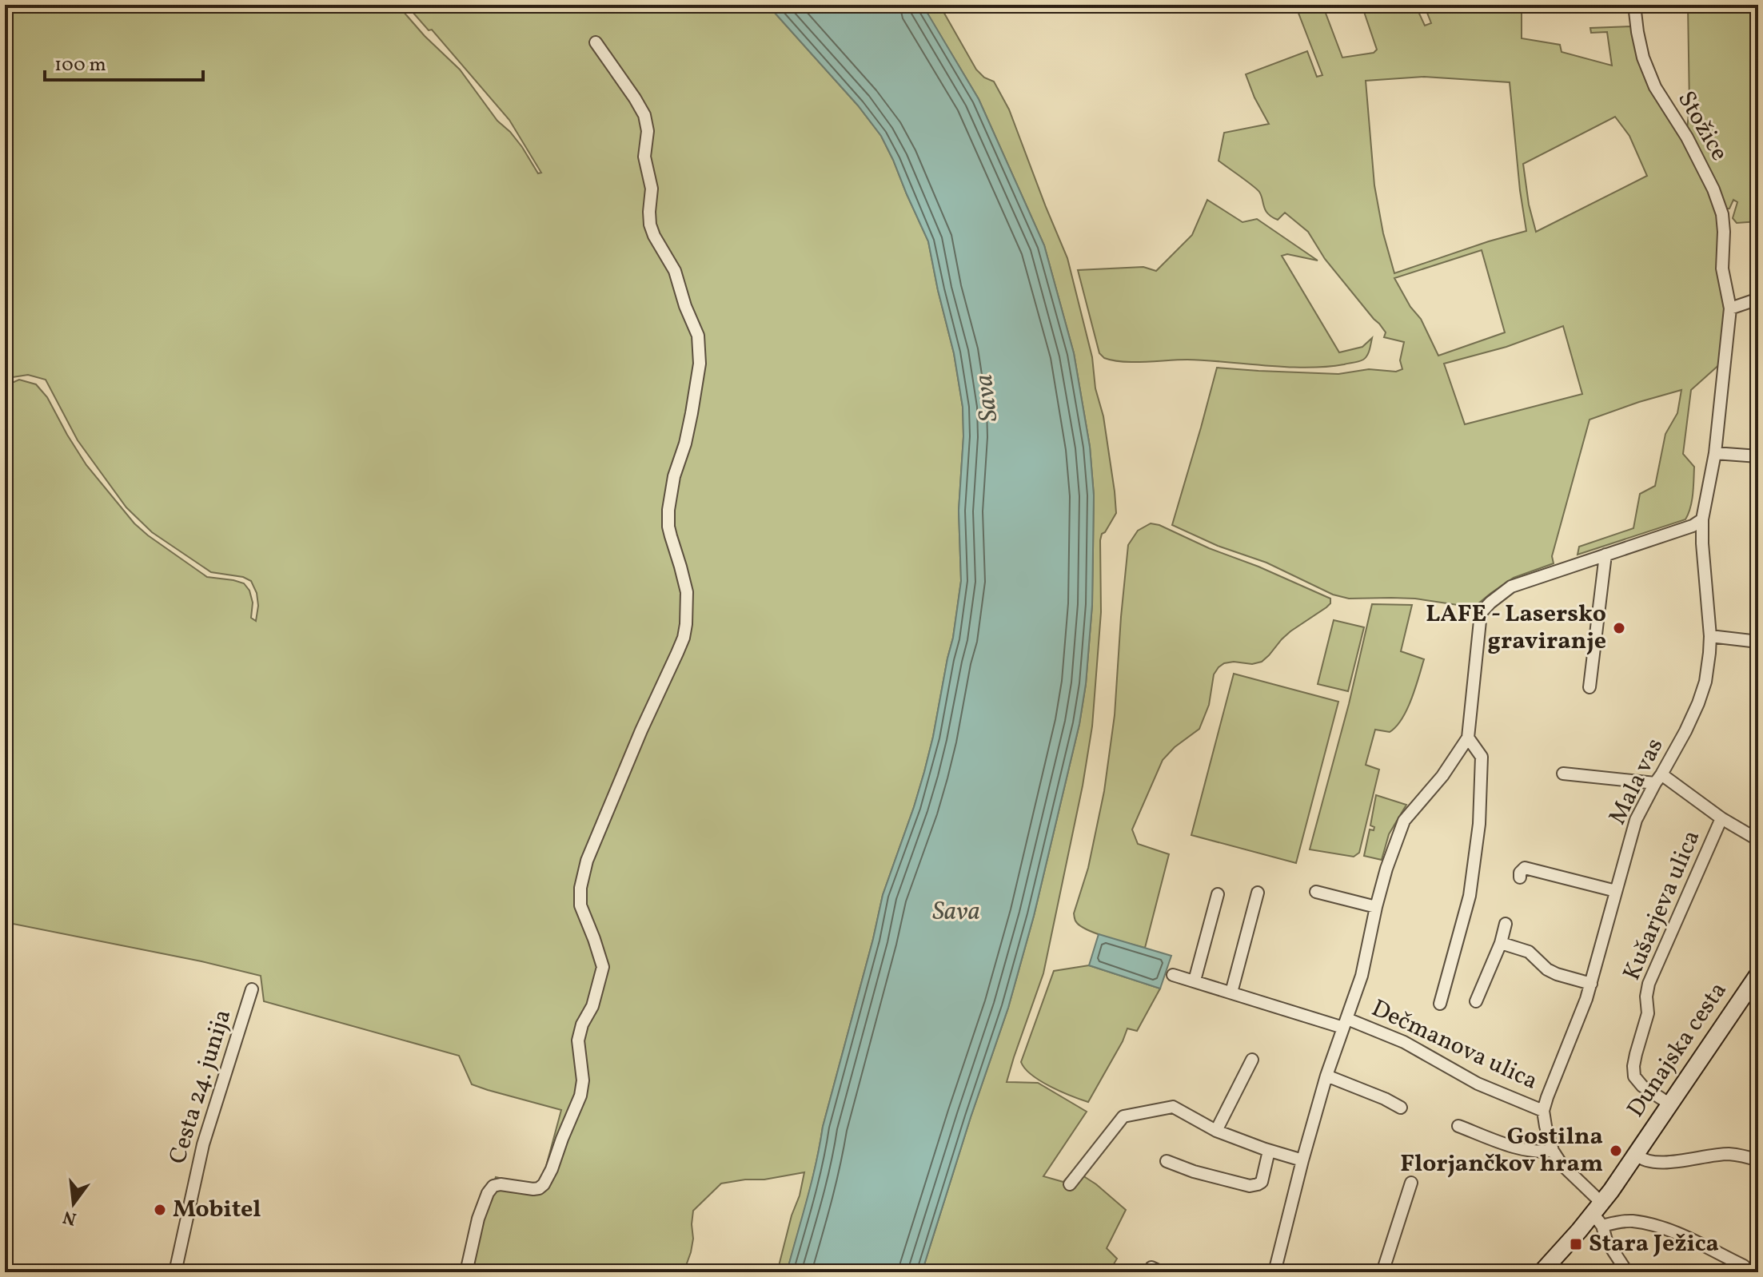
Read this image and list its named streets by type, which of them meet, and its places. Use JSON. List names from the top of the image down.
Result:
{
  "streets": {
    "main road": ["Dunajska cesta"],
    "street": [
      "Stožice",
      "Mala vas",
      "Kušarjeva ulica",
      "Dečmanova ulica",
      "Cesta 24. junija"
    ]
  },
  "crossings": [
    ["Stožice", "Mala vas"],
    ["Mala vas", "Dečmanova ulica"],
    ["Kušarjeva ulica", "Dunajska cesta"]
  ],
  "water": ["Sava"],
  "places": {
    "other": ["LAFE - Lasersko graviranje", "Gostilna Florjančkov hram", "Mobitel"],
    "transit": ["Stara Ježica"]
  },
  "scale_bar": "100 m",
  "north": "bottom"
}
